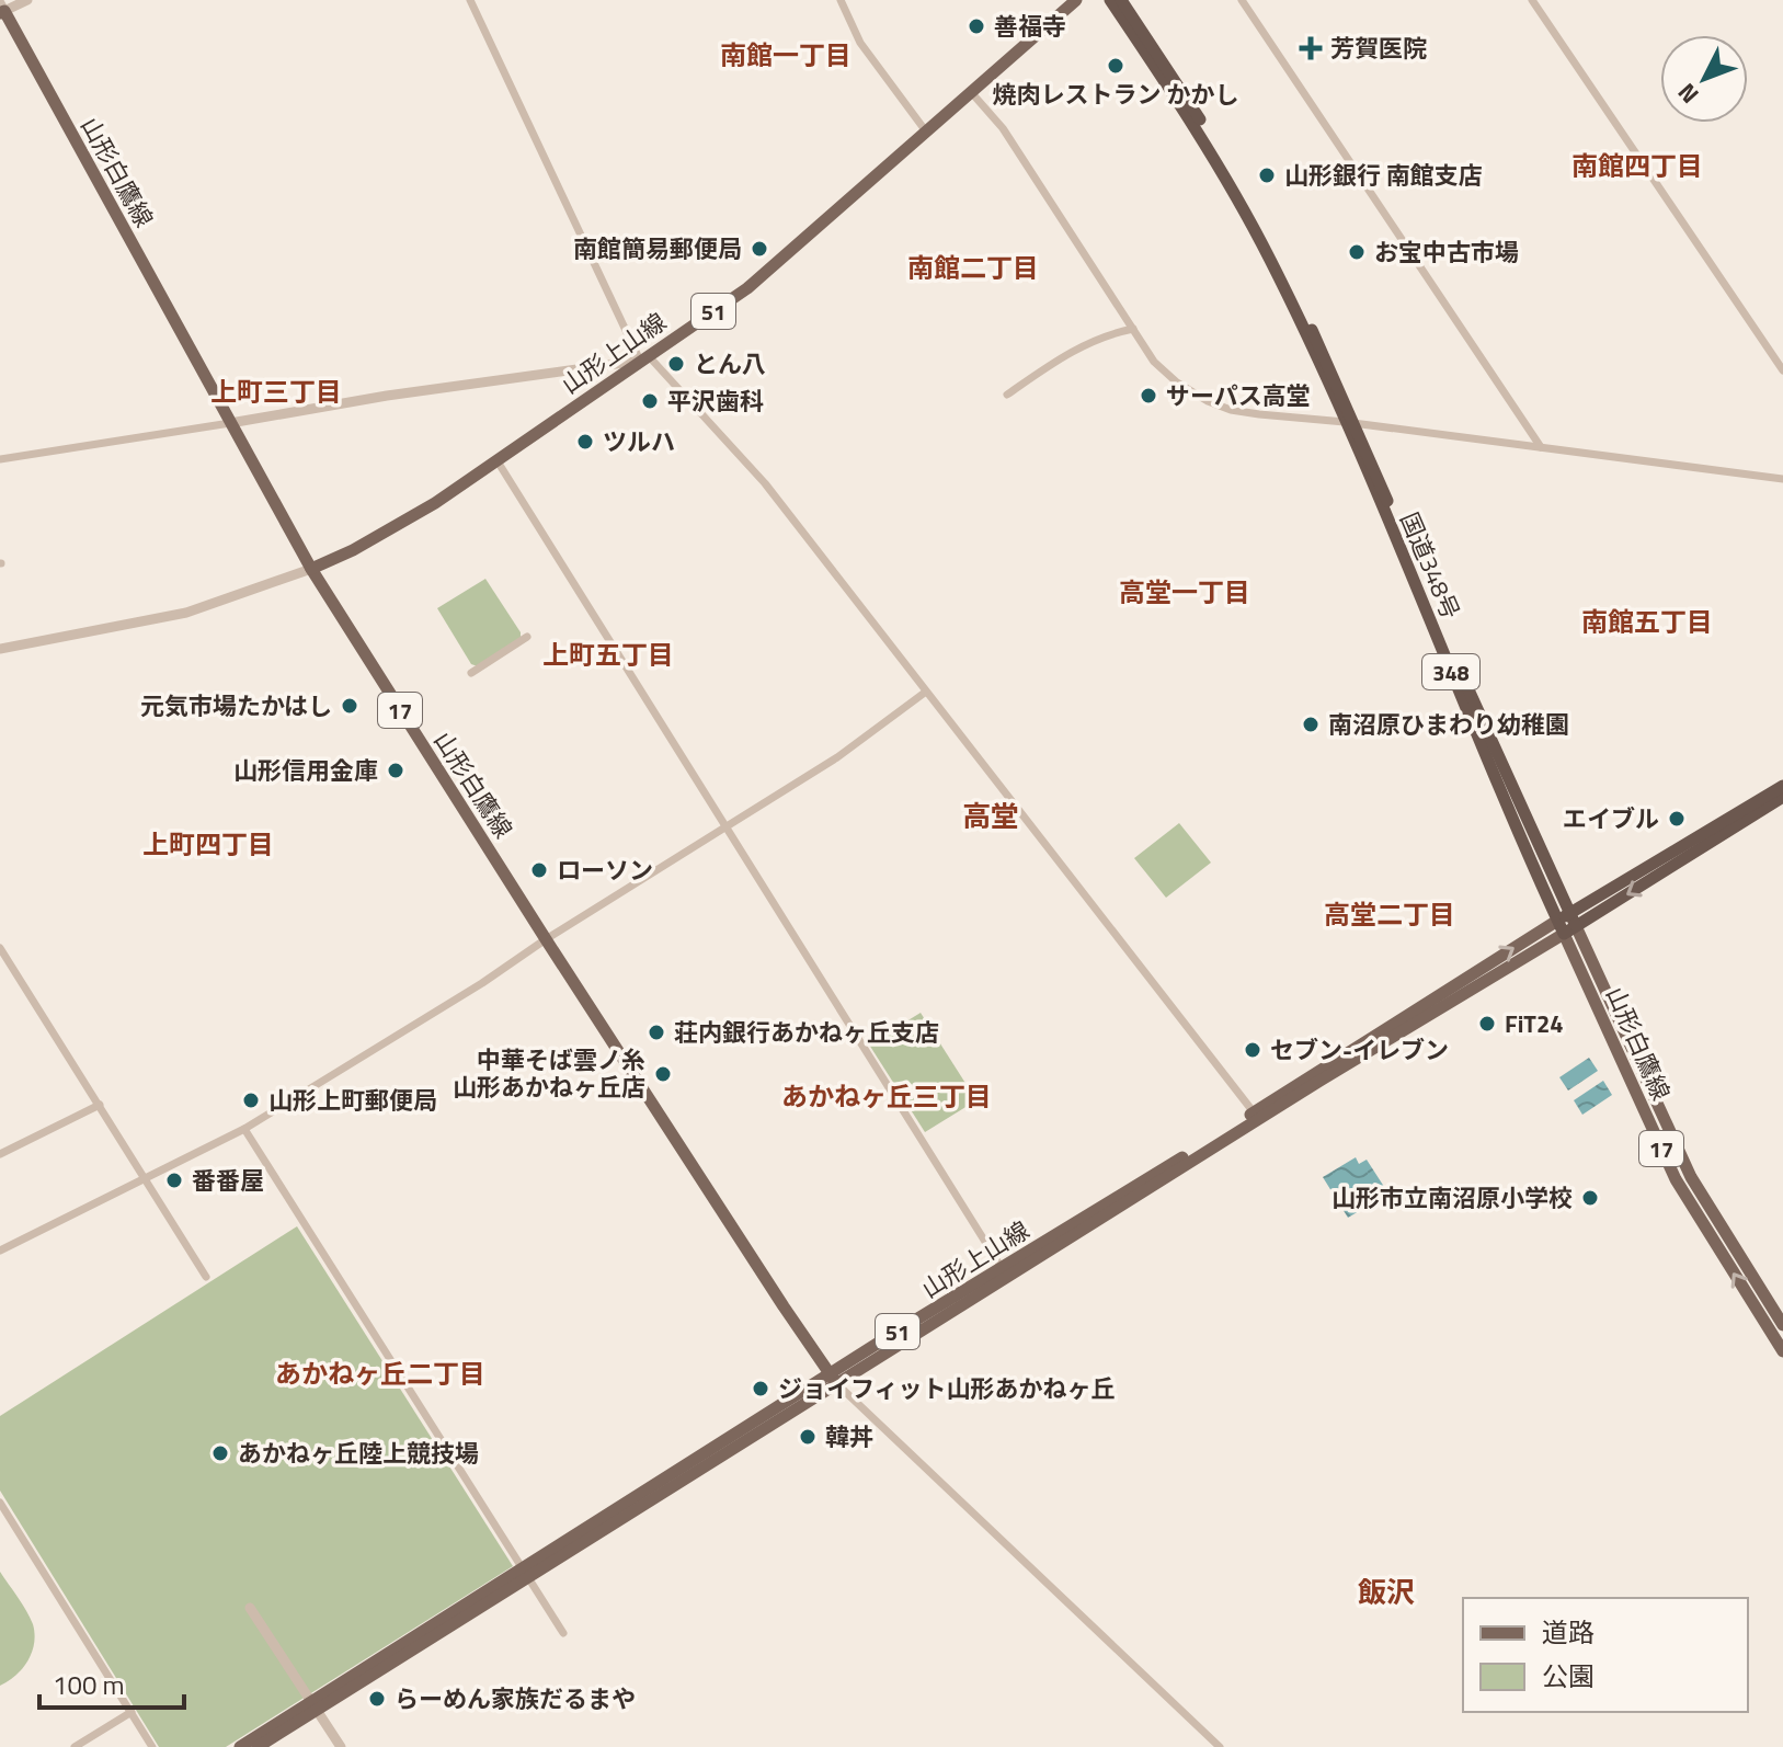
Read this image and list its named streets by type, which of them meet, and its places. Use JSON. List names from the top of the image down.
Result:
{
  "streets": {
    "highway": ["国道348号", "348"],
    "main road": [
      "山形白鷹線",
      "51",
      "山形上山線",
      "17"
    ]
  },
  "crossings": [
    ["山形白鷹線", "山形上山線"],
    ["山形白鷹線", "国道348号"],
    ["山形白鷹線", "348"],
    ["山形上山線", "国道348号"],
    ["国道348号", "348"]
  ],
  "districts": [
    "南館一丁目",
    "南館四丁目",
    "南館二丁目",
    "上町三丁目",
    "高堂一丁目",
    "南館五丁目",
    "上町五丁目",
    "高堂",
    "上町四丁目",
    "高堂二丁目",
    "あかねヶ丘三丁目",
    "あかねヶ丘二丁目",
    "飯沢"
  ],
  "places": {
    "other": [
      "善福寺",
      "焼肉レストラン かかし",
      "山形銀行 南館支店",
      "南館簡易郵便局",
      "お宝中古市場",
      "とん八",
      "サーパス高堂",
      "平沢歯科",
      "ツルハ",
      "元気市場たかはし",
      "南沼原ひまわり幼稚園",
      "山形信用金庫",
      "エイブル",
      "ローソン",
      "FiT24",
      "荘内銀行あかねヶ丘支店",
      "セブン-イレブン",
      "中華そば雲ノ糸 山形あかねヶ丘店",
      "山形上町郵便局",
      "番番屋",
      "山形市立南沼原小学校",
      "ジョイフィット山形あかねヶ丘",
      "韓丼",
      "あかねヶ丘陸上競技場",
      "らーめん家族だるまや"
    ],
    "health": ["芳賀医院"]
  },
  "legend": ["道路", "公園"],
  "scale_bar": "100 m",
  "north": "bottom left"
}
